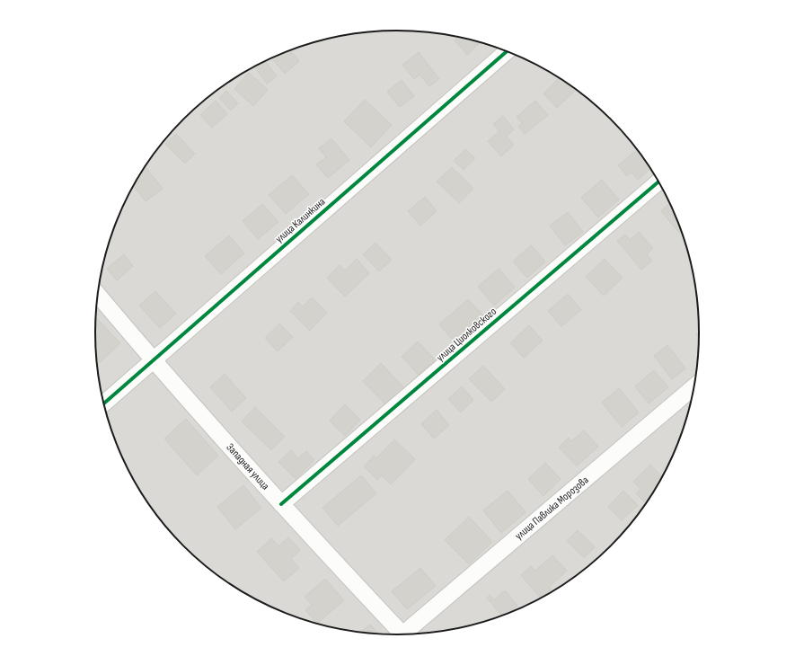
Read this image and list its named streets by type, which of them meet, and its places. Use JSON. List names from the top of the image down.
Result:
{
  "streets": {
    "street": [
      "улица Калинкина",
      "улица Циолковского",
      "Западная улица",
      "улица Павлика Морозова"
    ]
  },
  "crossings": [
    ["улица Калинкина", "Западная улица"],
    ["улица Циолковского", "Западная улица"]
  ]
}
